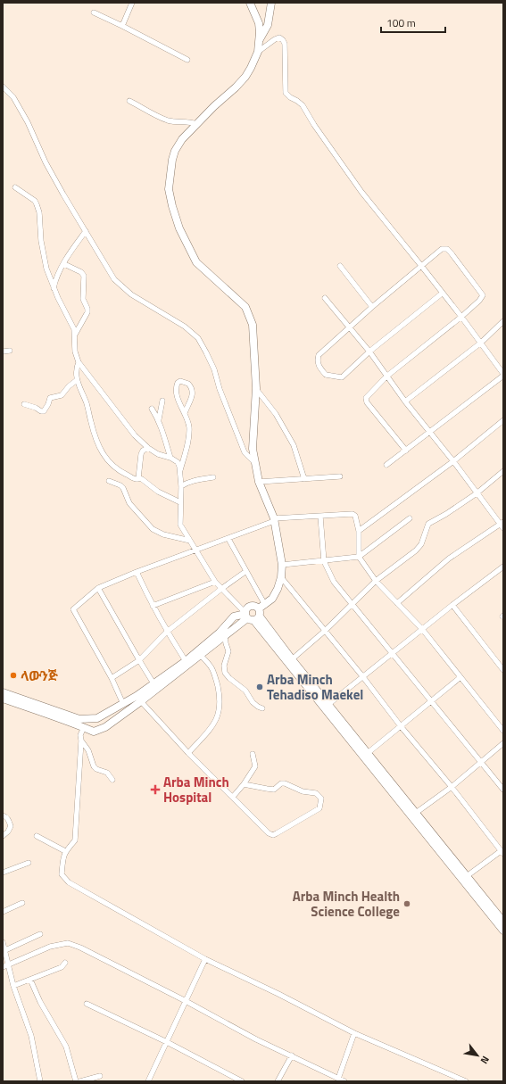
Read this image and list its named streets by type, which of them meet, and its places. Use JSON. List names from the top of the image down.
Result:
{
  "places": {
    "other": ["ላውንጅ", "Arba Minch Tehadiso Maekel", "Arba Minch Health Science College"],
    "health": ["Arba Minch Hospital"]
  },
  "scale_bar": "100 m",
  "north": "bottom right"
}
